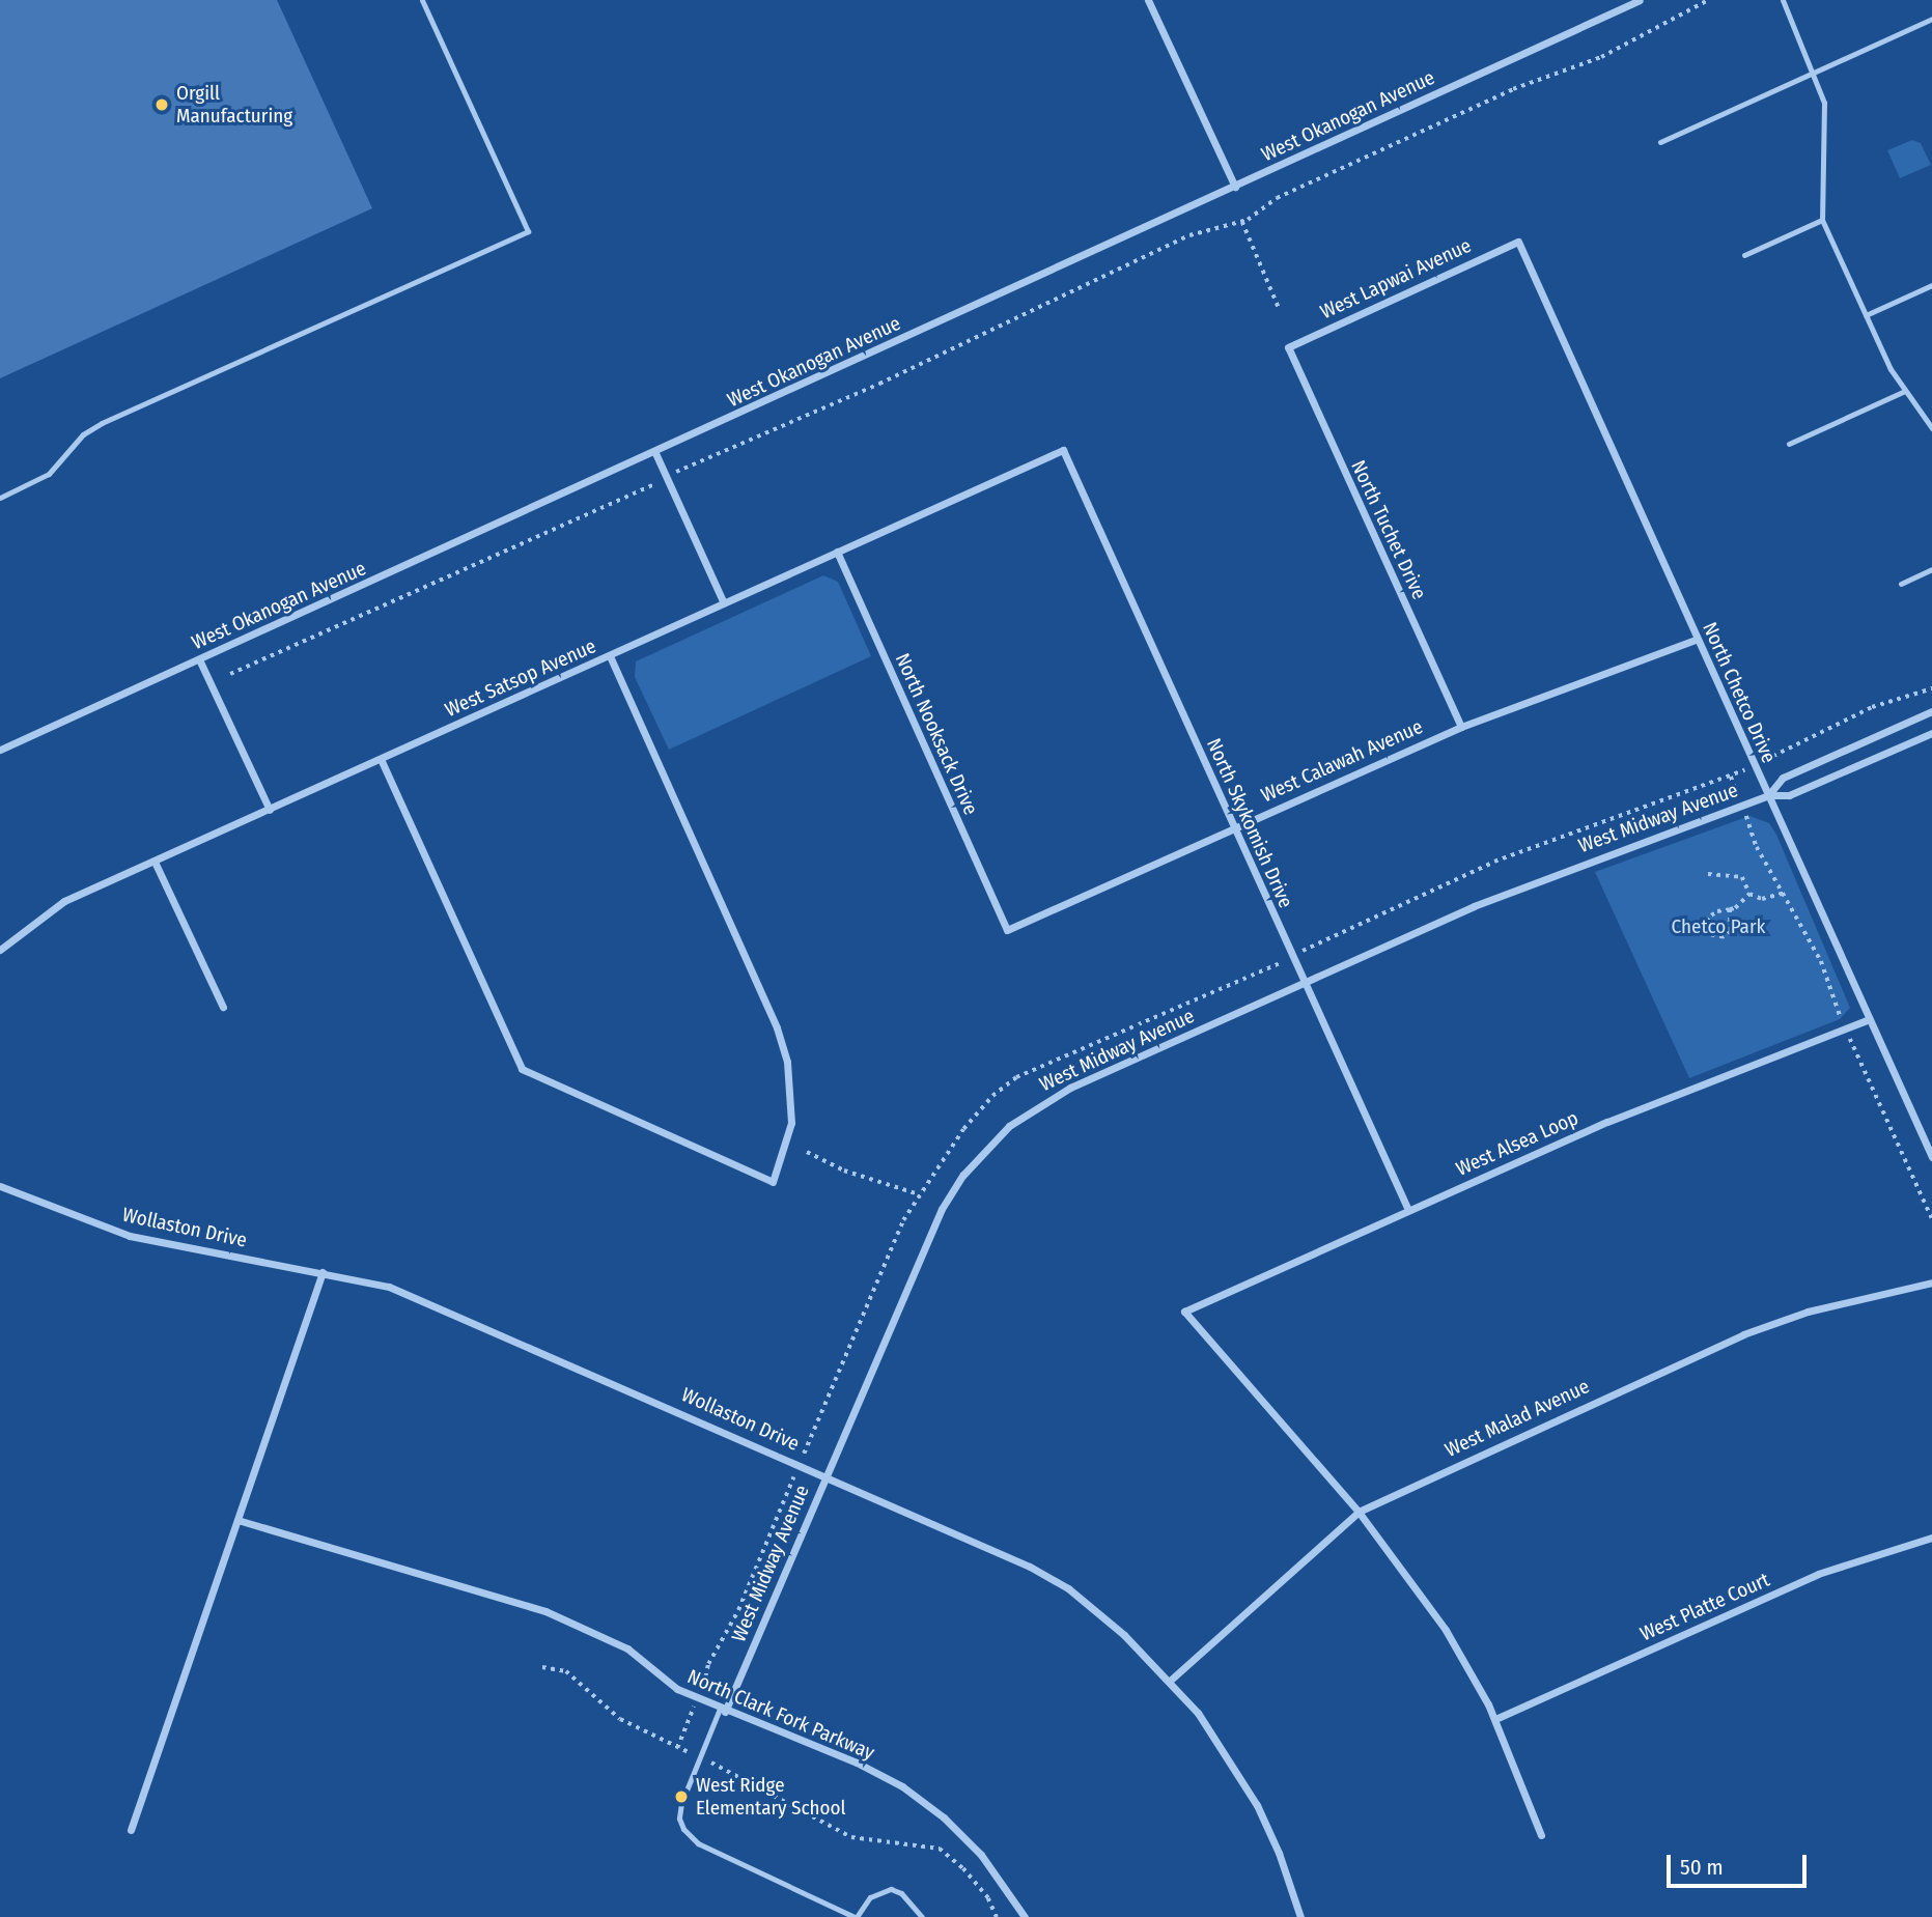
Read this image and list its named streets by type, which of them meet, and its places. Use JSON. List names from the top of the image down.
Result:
{
  "streets": {
    "street": [
      "West Okanogan Avenue",
      "West Lapwai Avenue",
      "North Tuchet Drive",
      "West Satsop Avenue",
      "North Chetco Drive",
      "North Nooksack Drive",
      "West Calawah Avenue",
      "West Midway Avenue",
      "North Skykomish Drive",
      "West Alsea Loop",
      "Wollaston Drive",
      "West Malad Avenue",
      "West Platte Court",
      "North Clark Fork Parkway"
    ]
  },
  "crossings": [
    ["West Lapwai Avenue", "North Tuchet Drive"],
    ["West Lapwai Avenue", "North Chetco Drive"],
    ["North Tuchet Drive", "West Calawah Avenue"],
    ["West Satsop Avenue", "North Nooksack Drive"],
    ["West Satsop Avenue", "North Skykomish Drive"],
    ["North Chetco Drive", "West Calawah Avenue"],
    ["North Chetco Drive", "West Midway Avenue"],
    ["North Chetco Drive", "West Alsea Loop"],
    ["North Nooksack Drive", "West Calawah Avenue"],
    ["West Calawah Avenue", "North Skykomish Drive"],
    ["West Midway Avenue", "North Skykomish Drive"],
    ["West Midway Avenue", "Wollaston Drive"],
    ["West Midway Avenue", "North Clark Fork Parkway"],
    ["North Skykomish Drive", "West Alsea Loop"],
    ["West Alsea Loop", "West Malad Avenue"],
    ["Wollaston Drive", "West Malad Avenue"]
  ],
  "parks": ["Chetco Park"],
  "places": ["Orgill Manufacturing", "West Ridge Elementary School"],
  "scale_bar": "50 m"
}
